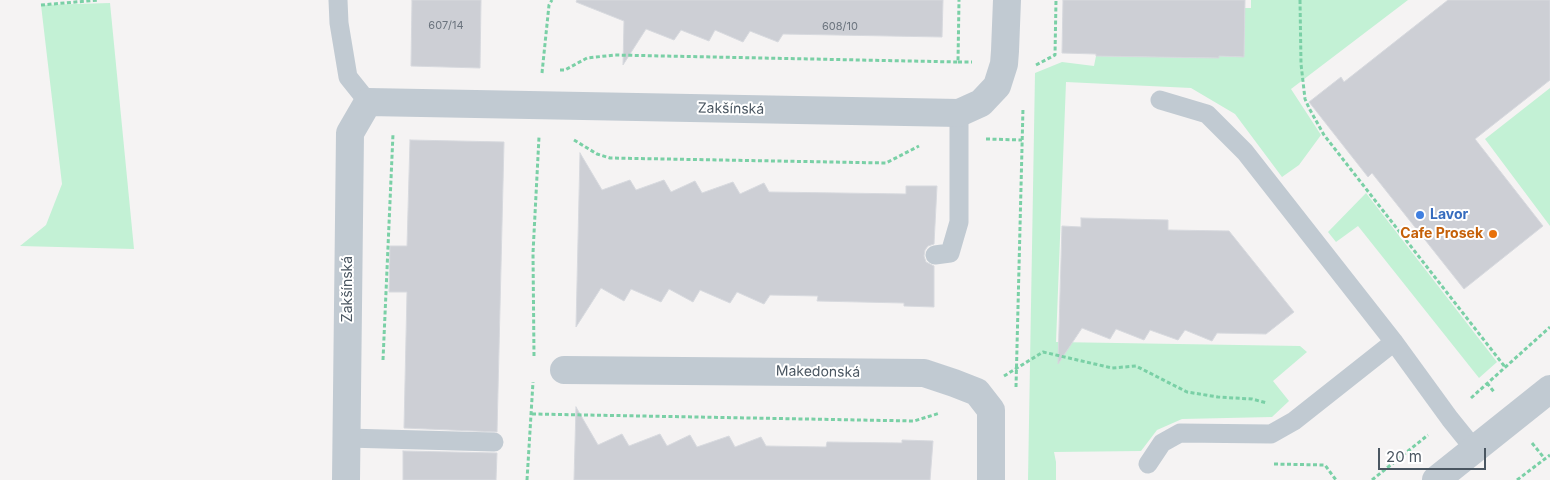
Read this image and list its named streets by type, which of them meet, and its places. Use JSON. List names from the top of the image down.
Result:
{
  "streets": {
    "street": ["Zakšínská", "Makedonská"]
  },
  "places": ["Lavor", "Cafe Prosek"],
  "house_numbers": ["607/14", "608/10"],
  "scale_bar": "20 m"
}
